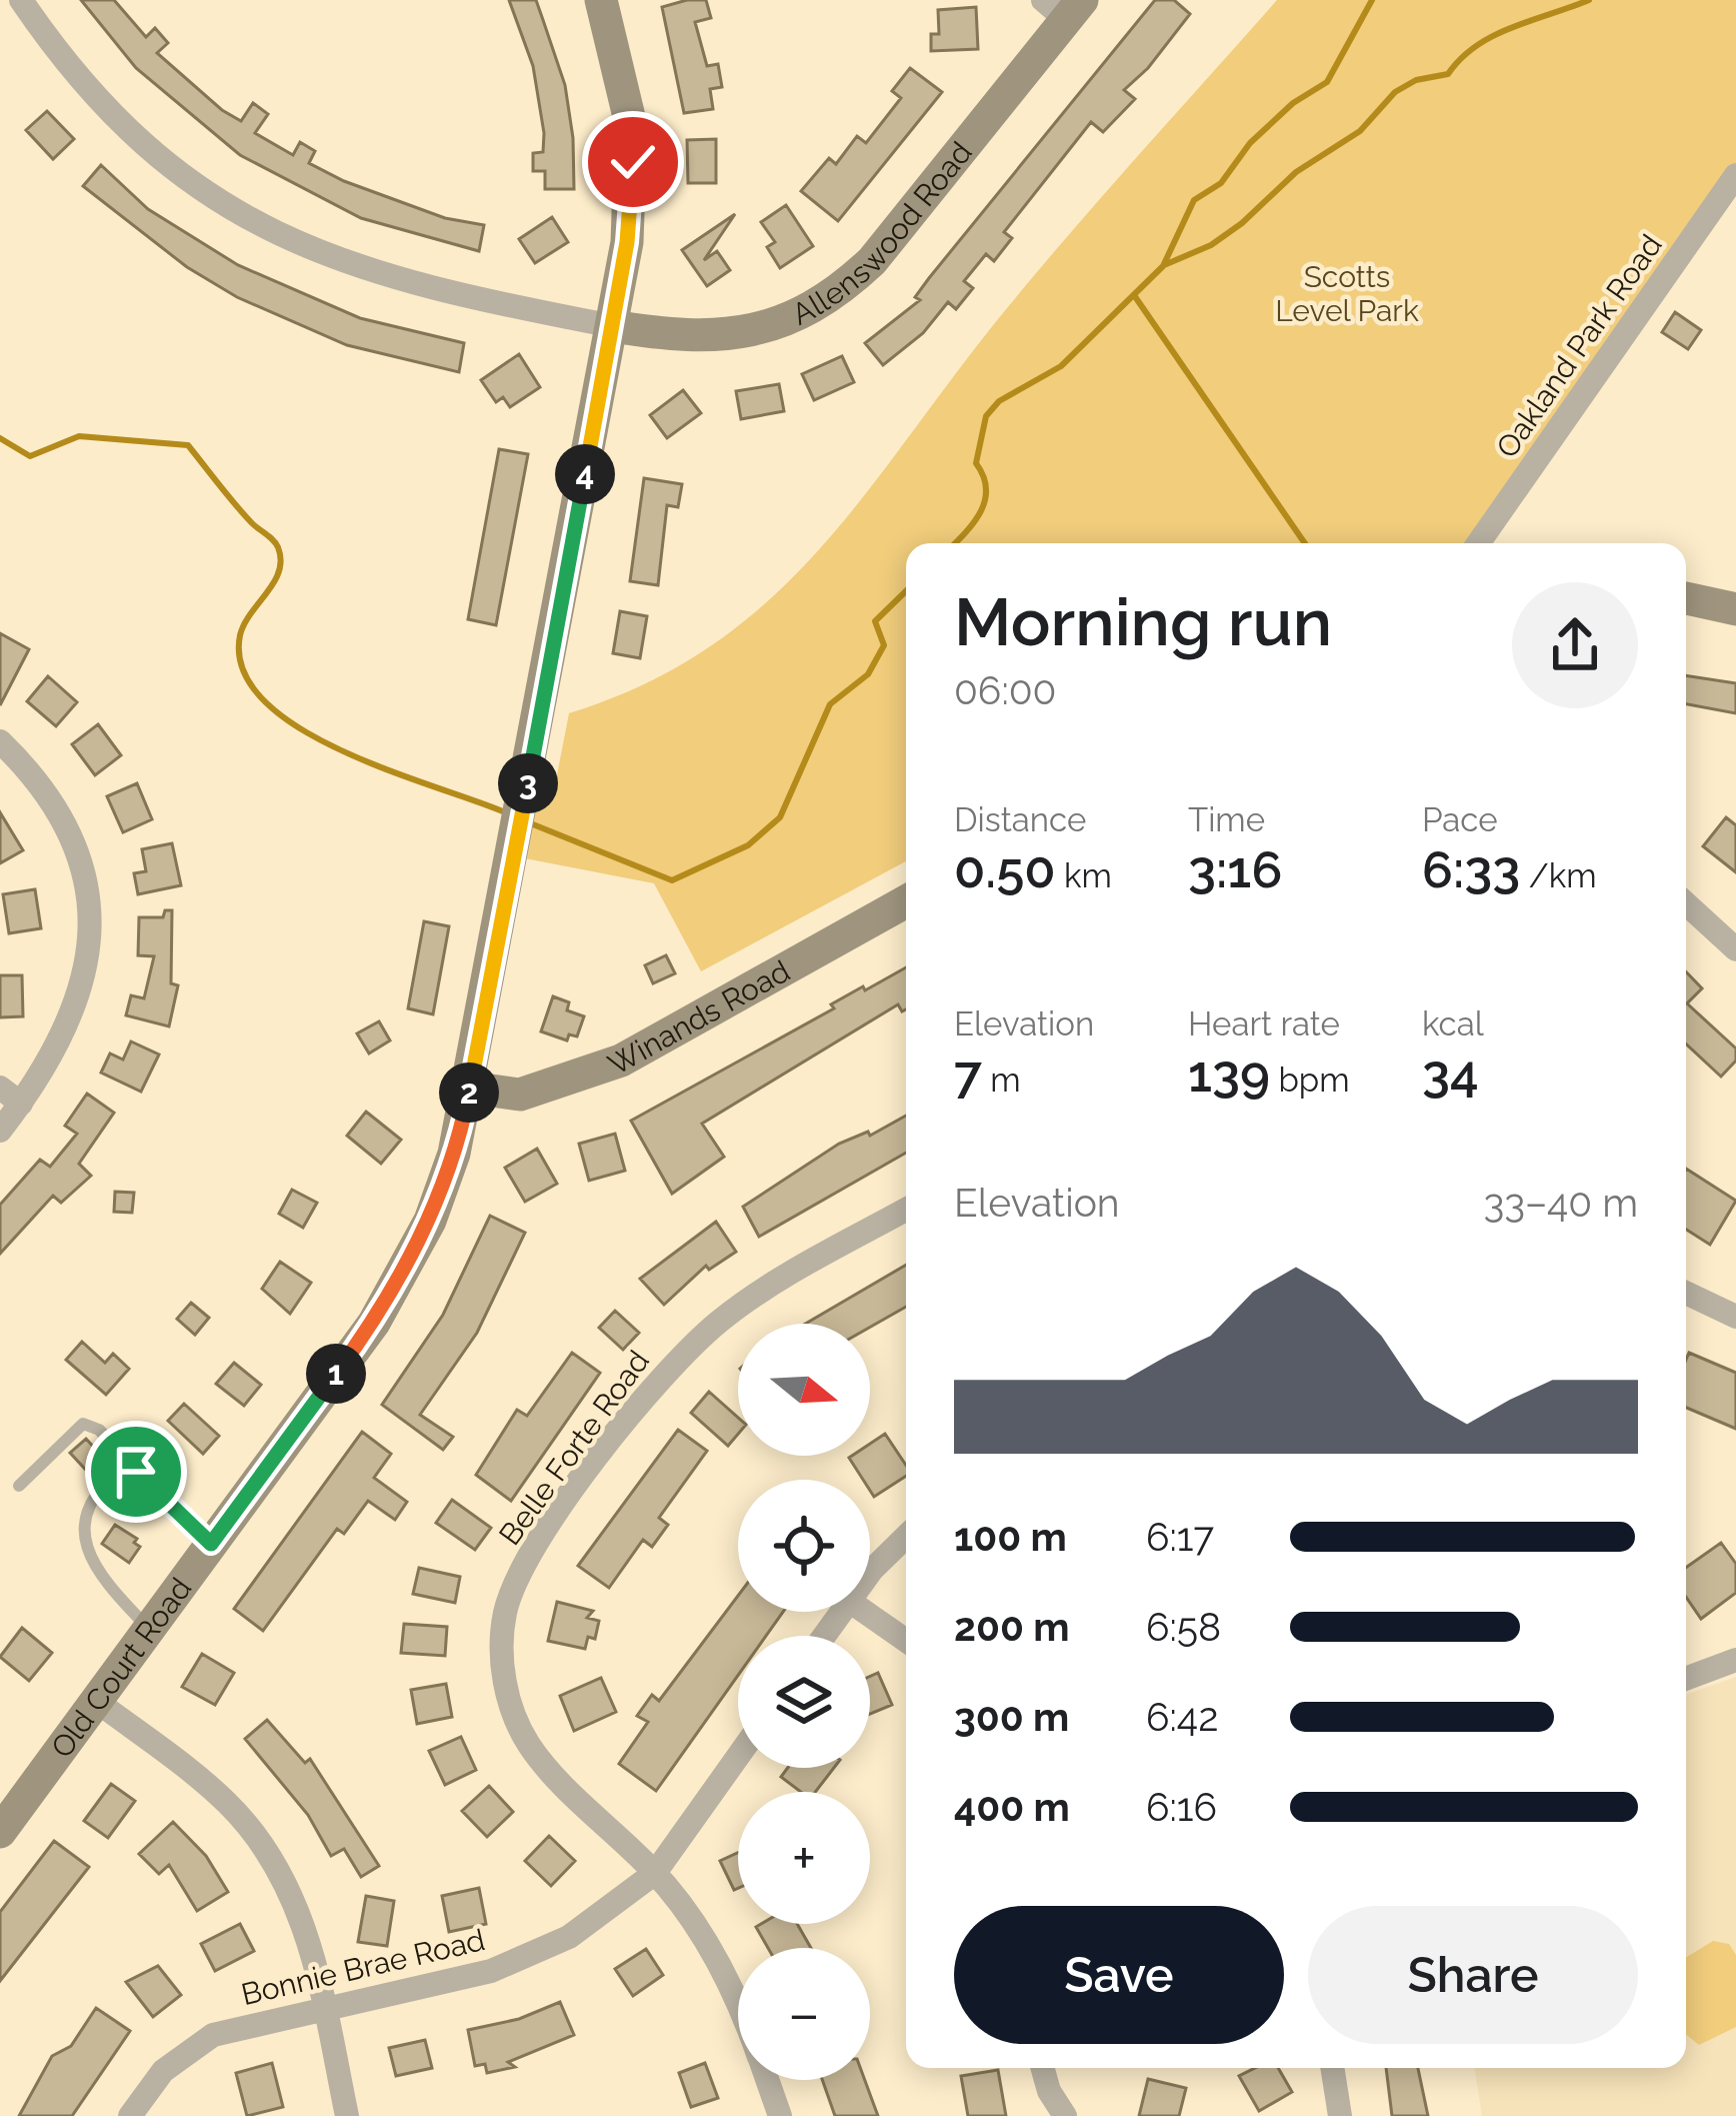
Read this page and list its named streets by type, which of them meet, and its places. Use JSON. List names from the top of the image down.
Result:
{
  "streets": {
    "main road": ["Allenswood Road", "Winands Road", "Old Court Road"],
    "street": ["Oakland Park Road", "Belle Forte Road", "Bonnie Brae Road"]
  },
  "crossings": [
    ["Allenswood Road", "Old Court Road"],
    ["Winands Road", "Old Court Road"],
    ["Belle Forte Road", "Bonnie Brae Road"]
  ],
  "parks": ["Scotts Level Park"],
  "north": "right",
  "page": {
    "pins": [
      "4",
      "3",
      "2",
      "1"
    ],
    "heading": ["Morning run", "06:00"],
    "stats": [
      ["Distance", "0.50 km"],
      ["Time", "3:16"],
      ["Pace", "6:33 /km"],
      ["Elevation", "7 m"],
      ["Heart rate", "139 bpm"],
      ["kcal", "34"]
    ],
    "chart": ["Elevation", "33–40 m"],
    "map_buttons": ["+", "−"],
    "list": [
      {
        "name": "100 m",
        "note": "6:17"
      },
      {
        "name": "200 m",
        "note": "6:58"
      },
      {
        "name": "300 m",
        "note": "6:42"
      },
      {
        "name": "400 m",
        "note": "6:16"
      }
    ],
    "buttons": ["Save", "Share"]
  }
}
